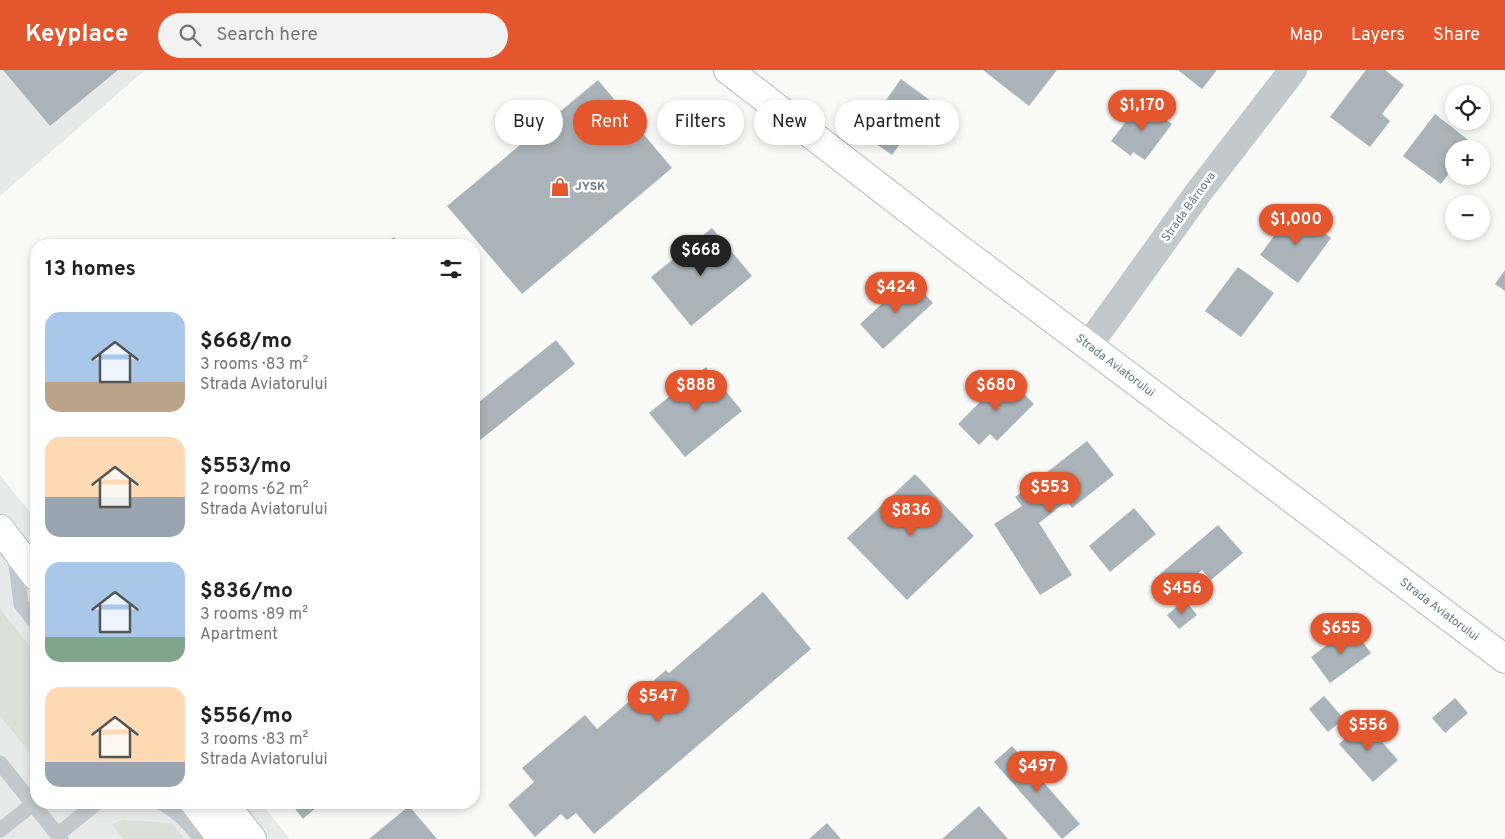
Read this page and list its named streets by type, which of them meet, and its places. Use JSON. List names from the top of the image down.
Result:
{
  "streets": {
    "main road": ["Strada Aviatorului"],
    "street": ["Strada Bârnova"]
  },
  "crossings": [
    ["Strada Bârnova", "Strada Aviatorului"]
  ],
  "places": {
    "shop": ["JYSK"]
  },
  "page": {
    "header": "Keyplace",
    "search": "Search here",
    "nav": ["Map", "Layers", "Share"],
    "map_buttons": ["+", "−"],
    "price": [
      "$1,170",
      "$1,000",
      "$668",
      "$424",
      "$888",
      "$680",
      "$553",
      "$836",
      "$456",
      "$655",
      "$547",
      "$556",
      "$497"
    ],
    "chip": [
      "Buy",
      "Rent",
      "Filters",
      "New",
      "Apartment"
    ],
    "heading": "13 homes",
    "list": [
      {
        "name": "$668/mo",
        "note": "3 rooms · 83 m² · Strada Aviatorului"
      },
      {
        "name": "$553/mo",
        "note": "2 rooms · 62 m² · Strada Aviatorului"
      },
      {
        "name": "$836/mo",
        "note": "3 rooms · 89 m² · Apartment"
      },
      {
        "name": "$556/mo",
        "note": "3 rooms · 83 m² · Strada Aviatorului"
      }
    ]
  }
}
